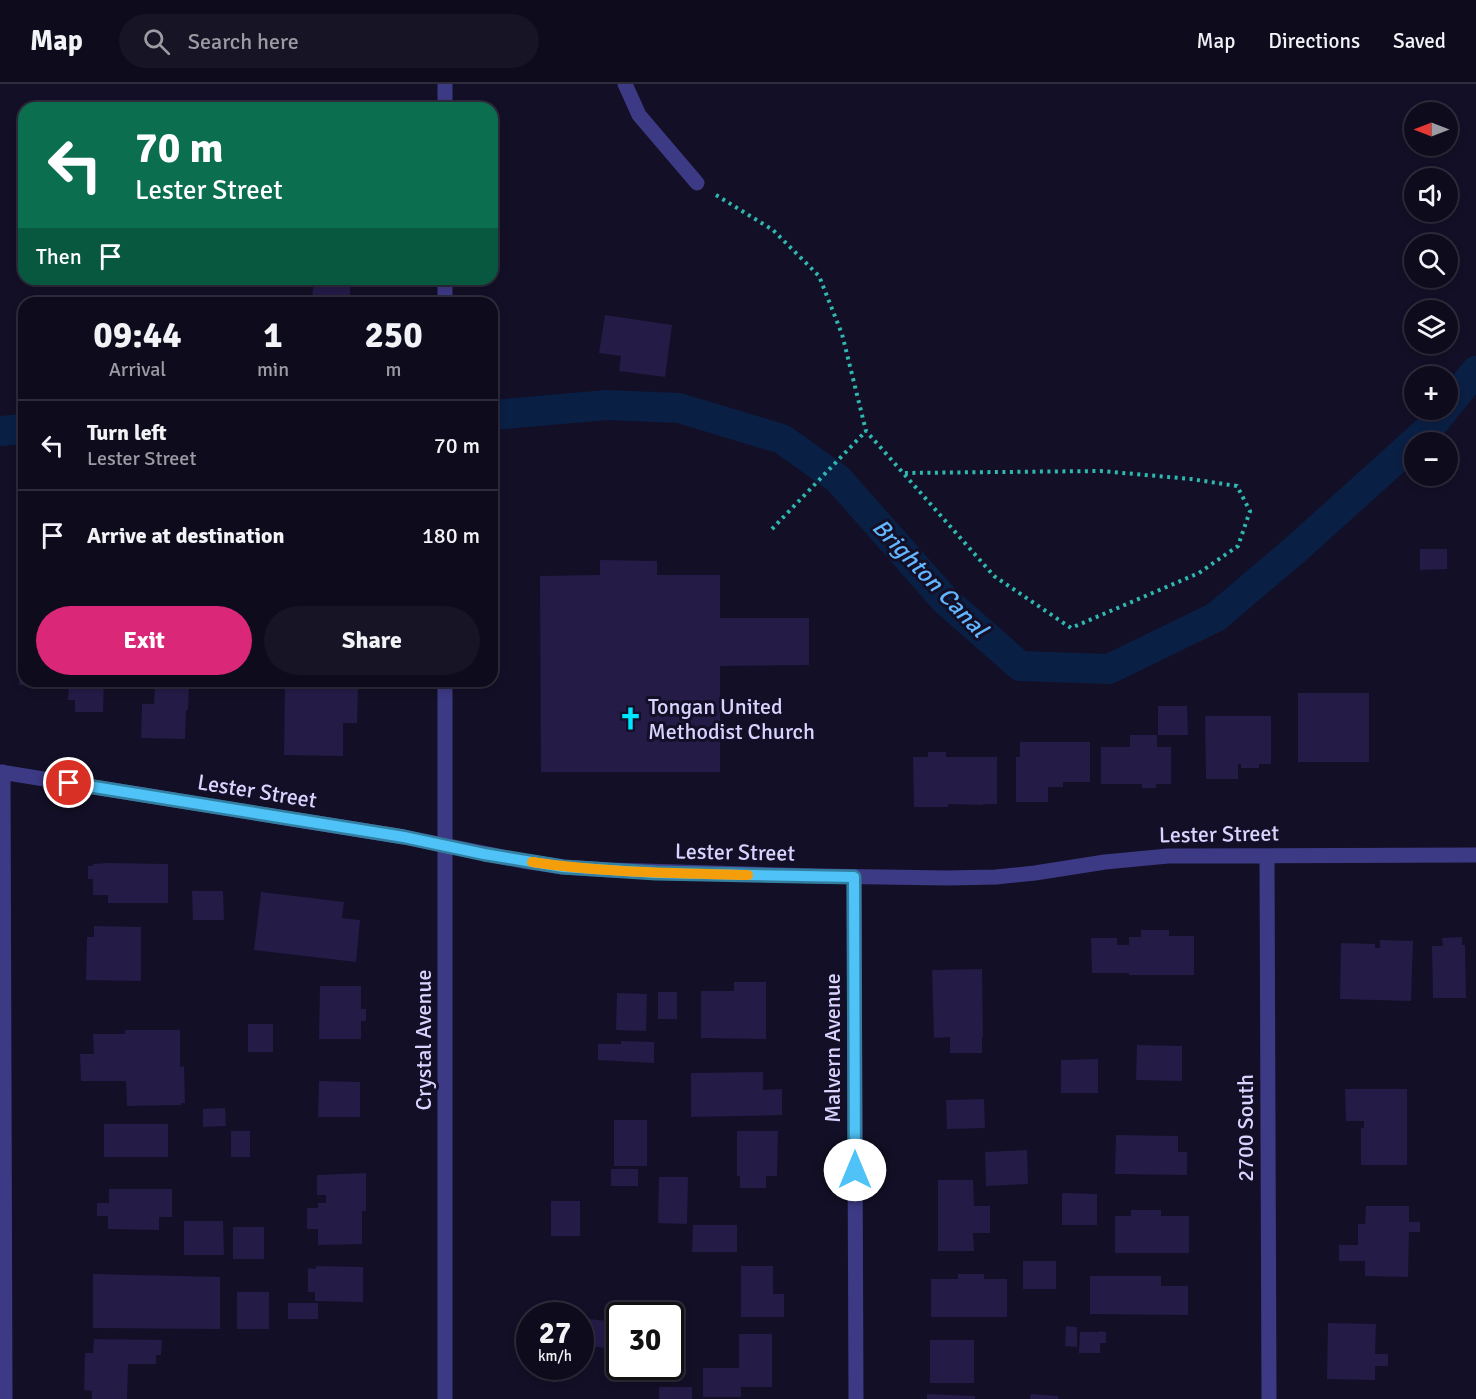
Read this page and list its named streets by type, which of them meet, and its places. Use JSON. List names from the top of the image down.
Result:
{
  "streets": {
    "street": [
      "Lester Street",
      "Crystal Avenue",
      "Malvern Avenue",
      "2700 South"
    ]
  },
  "crossings": [
    ["Lester Street", "Crystal Avenue"],
    ["Lester Street", "Malvern Avenue"],
    ["Lester Street", "2700 South"]
  ],
  "water": ["Brighton Canal"],
  "places": {
    "church": ["Tongan United Methodist Church"]
  },
  "north": "left",
  "page": {
    "header": "Map",
    "search": "Search here",
    "nav": ["Map", "Directions", "Saved"],
    "map_buttons": ["+", "−"],
    "turn": ["70 m", "Lester Street"],
    "then": "Then",
    "eta": [
      "09:44",
      "Arrival",
      "1",
      "min",
      "250",
      "m"
    ],
    "list": [
      {
        "name": "Turn left",
        "note": "Lester Street",
        "value": "70 m"
      },
      {
        "name": "Arrive at destination",
        "value": "180 m"
      }
    ],
    "buttons": ["Exit", "Share"],
    "speed": "27 km/h",
    "limit": "30"
  }
}
